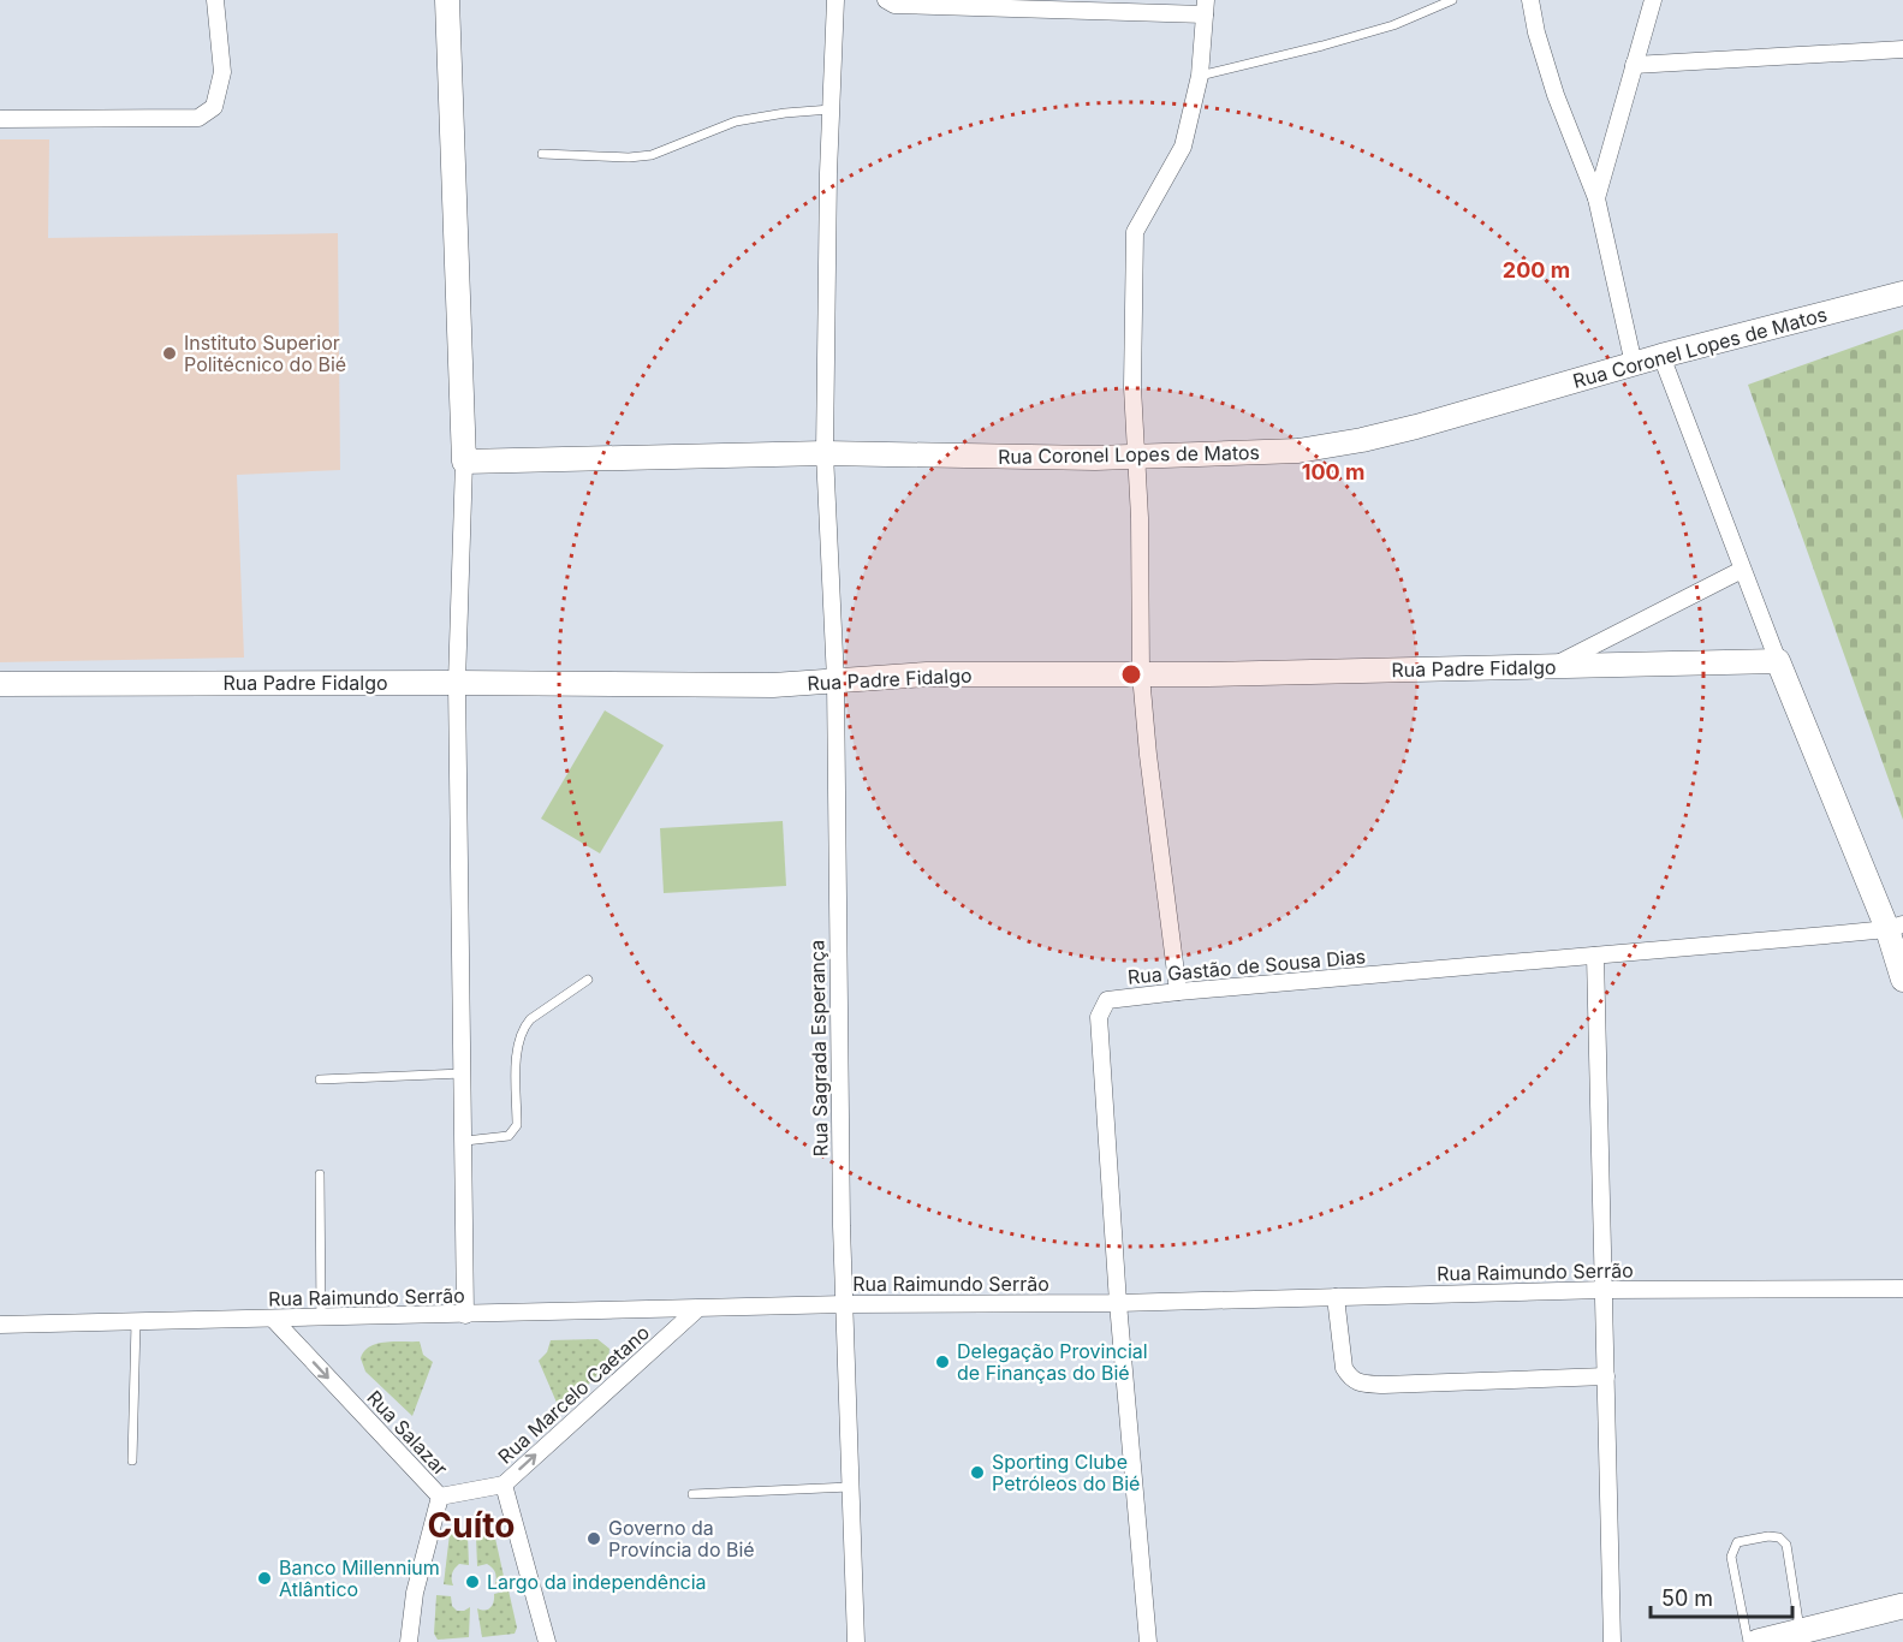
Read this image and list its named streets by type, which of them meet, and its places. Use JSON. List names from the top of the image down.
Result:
{
  "streets": {
    "street": [
      "Rua Coronel Lopes de Matos",
      "Rua Padre Fidalgo",
      "Rua Gastão de Sousa Dias",
      "Rua Sagrada Esperança",
      "Rua Raimundo Serrão",
      "Rua Marcelo Caetano",
      "Rua Salazar"
    ]
  },
  "crossings": [
    ["Rua Coronel Lopes de Matos", "Rua Sagrada Esperança"],
    ["Rua Padre Fidalgo", "Rua Sagrada Esperança"],
    ["Rua Gastão de Sousa Dias", "Rua Raimundo Serrão"],
    ["Rua Sagrada Esperança", "Rua Raimundo Serrão"],
    ["Rua Raimundo Serrão", "Rua Marcelo Caetano"],
    ["Rua Raimundo Serrão", "Rua Salazar"]
  ],
  "one_way": ["Rua Marcelo Caetano", "Rua Salazar"],
  "districts": ["Cuíto"],
  "places": [
    "Instituto Superior Politécnico do Bié",
    "Delegação Provincial de Finanças do Bié",
    "Sporting Clube Petróleos do Bié",
    "Governo da Província do Bié",
    "Banco Millennium Atlântico",
    "Largo da independência"
  ],
  "scale_bar": "50 m",
  "rings": ["200 m", "100 m"]
}
